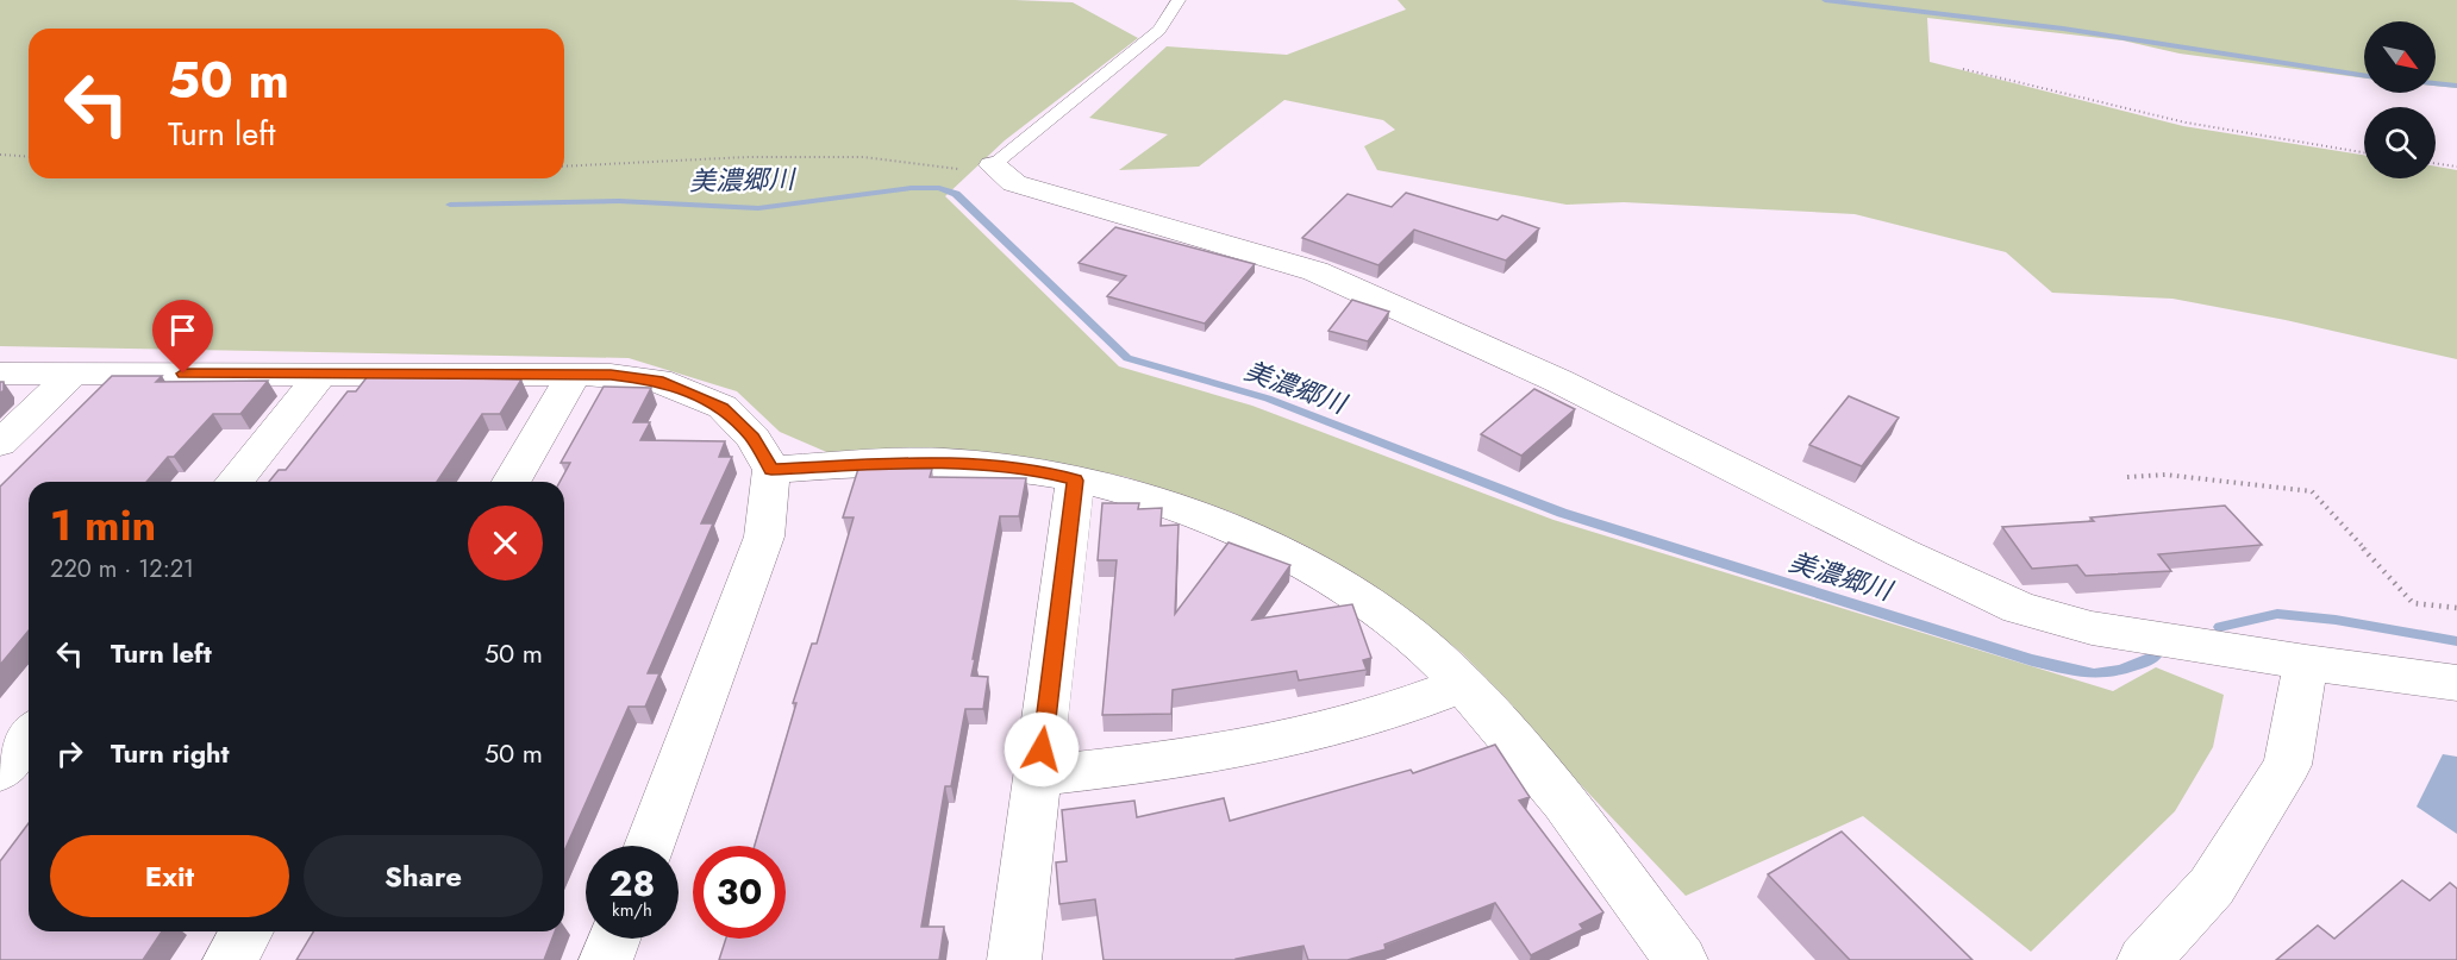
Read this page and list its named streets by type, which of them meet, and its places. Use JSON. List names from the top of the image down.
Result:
{
  "water": ["美濃郷川"],
  "north": "bottom right",
  "page": {
    "turn": ["50 m", "Turn left"],
    "heading": ["1 min", "220 m · 12:21"],
    "list": [
      {
        "name": "Turn left",
        "value": "50 m"
      },
      {
        "name": "Turn right",
        "value": "50 m"
      }
    ],
    "buttons": ["Exit", "Share"],
    "speed": "28 km/h",
    "limit": "30"
  }
}
